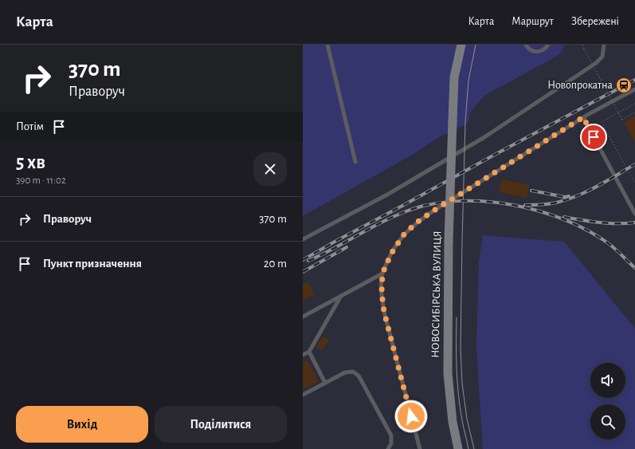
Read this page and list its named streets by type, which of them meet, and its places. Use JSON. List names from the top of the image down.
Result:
{
  "streets": {
    "main road": ["НОВОСИБІРСЬКА ВУЛИЦЯ"]
  },
  "places": {
    "station": ["Новопрокатна"]
  },
  "page": {
    "header": "Карта",
    "nav": ["Карта", "Маршрут", "Збережені"],
    "turn": ["370 m", "Праворуч"],
    "then": "Потім",
    "heading": ["5 хв", "390 m · 11:02"],
    "list": [
      {
        "name": "Праворуч",
        "value": "370 m"
      },
      {
        "name": "Пункт призначення",
        "value": "20 m"
      }
    ],
    "buttons": ["Вихід", "Поділитися"]
  }
}
